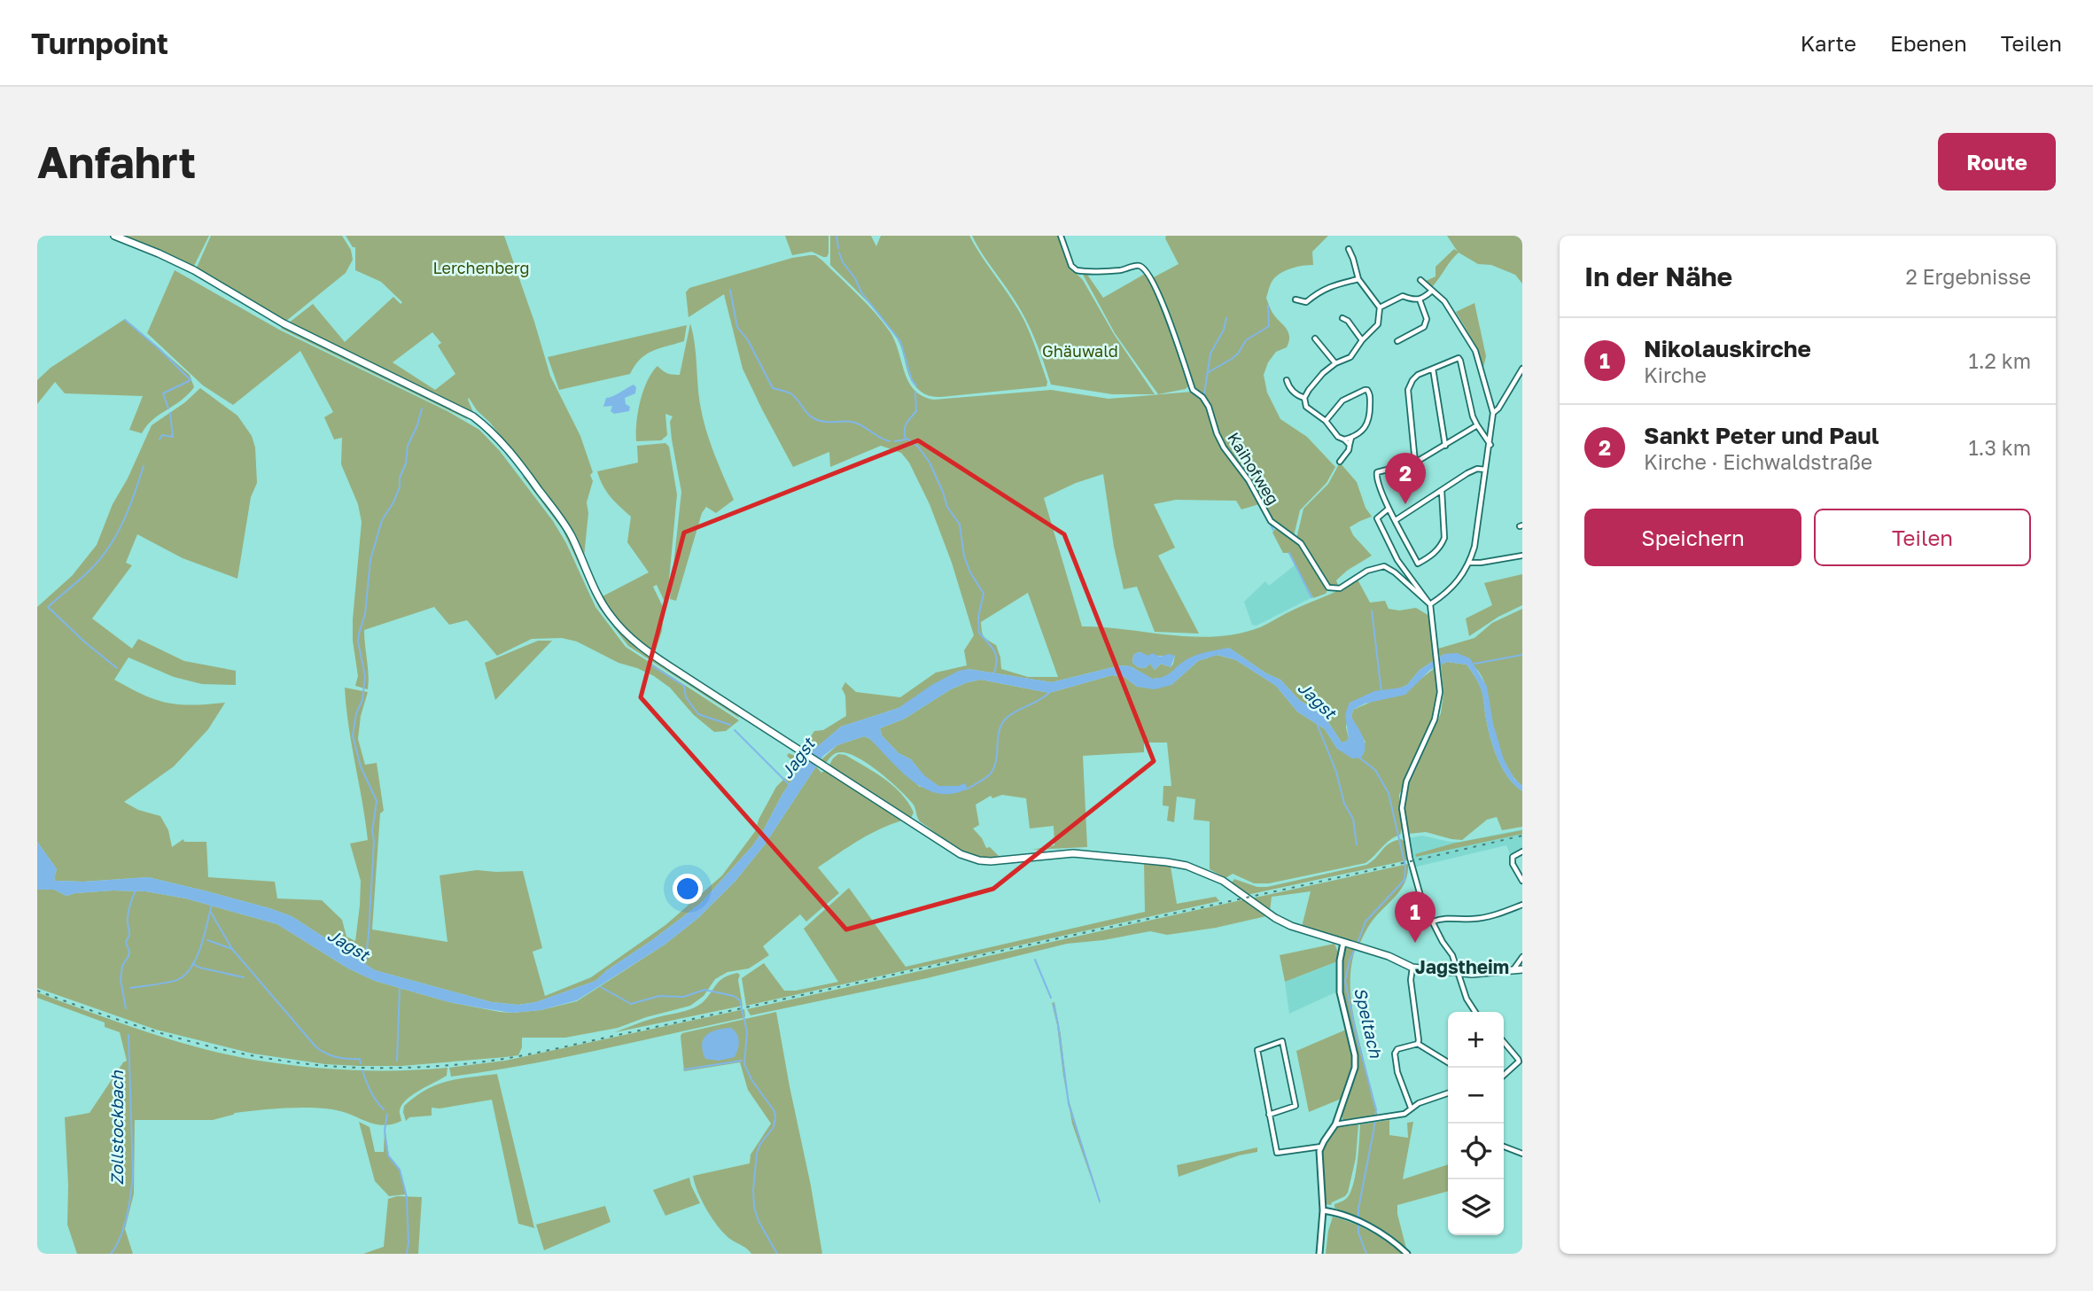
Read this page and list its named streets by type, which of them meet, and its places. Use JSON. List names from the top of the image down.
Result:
{
  "streets": {
    "street": ["Kaihofweg"]
  },
  "districts": ["Jagstheim"],
  "water": ["Jagst", "Speltach", "Zollstockbach"],
  "parks": ["Lerchenberg", "Ghäuwald"],
  "page": {
    "header": "Turnpoint",
    "nav": ["Karte", "Ebenen", "Teilen"],
    "buttons": [
      "Route",
      ["Speichern", "Teilen"]
    ],
    "title": "Anfahrt",
    "heading": ["In der Nähe", "2 Ergebnisse"],
    "list": [
      {
        "mark": "1",
        "name": "Nikolauskirche",
        "note": "Kirche",
        "value": "1.2 km"
      },
      {
        "mark": "2",
        "name": "Sankt Peter und Paul",
        "note": "Kirche · Eichwaldstraße",
        "value": "1.3 km"
      }
    ],
    "pins": ["2", "1"],
    "map_buttons": ["+", "−"]
  }
}
